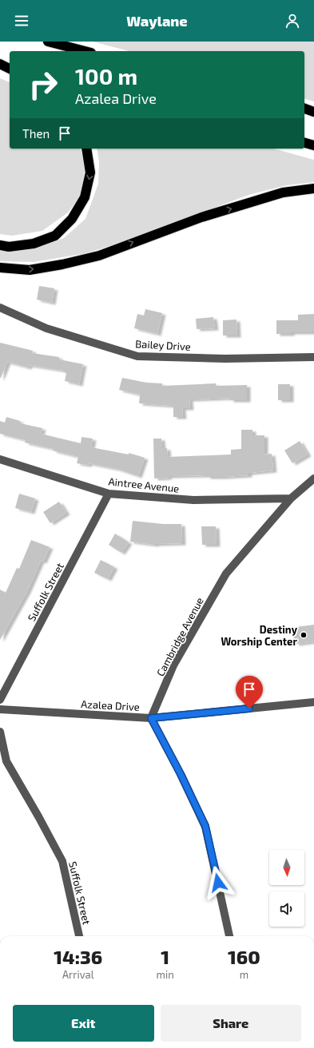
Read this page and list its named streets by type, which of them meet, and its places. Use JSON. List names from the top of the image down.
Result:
{
  "streets": {
    "street": [
      "Bailey Drive",
      "Aintree Avenue",
      "Suffolk Street",
      "Cambridge Avenue",
      "Azalea Drive"
    ]
  },
  "crossings": [
    ["Aintree Avenue", "Suffolk Street"],
    ["Aintree Avenue", "Cambridge Avenue"],
    ["Cambridge Avenue", "Azalea Drive"]
  ],
  "places": ["Destiny Worship Center"],
  "north": "bottom",
  "page": {
    "header": "Waylane",
    "turn": ["100 m", "Azalea Drive"],
    "then": "Then",
    "eta": [
      "14:36",
      "Arrival",
      "1",
      "min",
      "160",
      "m"
    ],
    "buttons": ["Exit", "Share"]
  }
}
